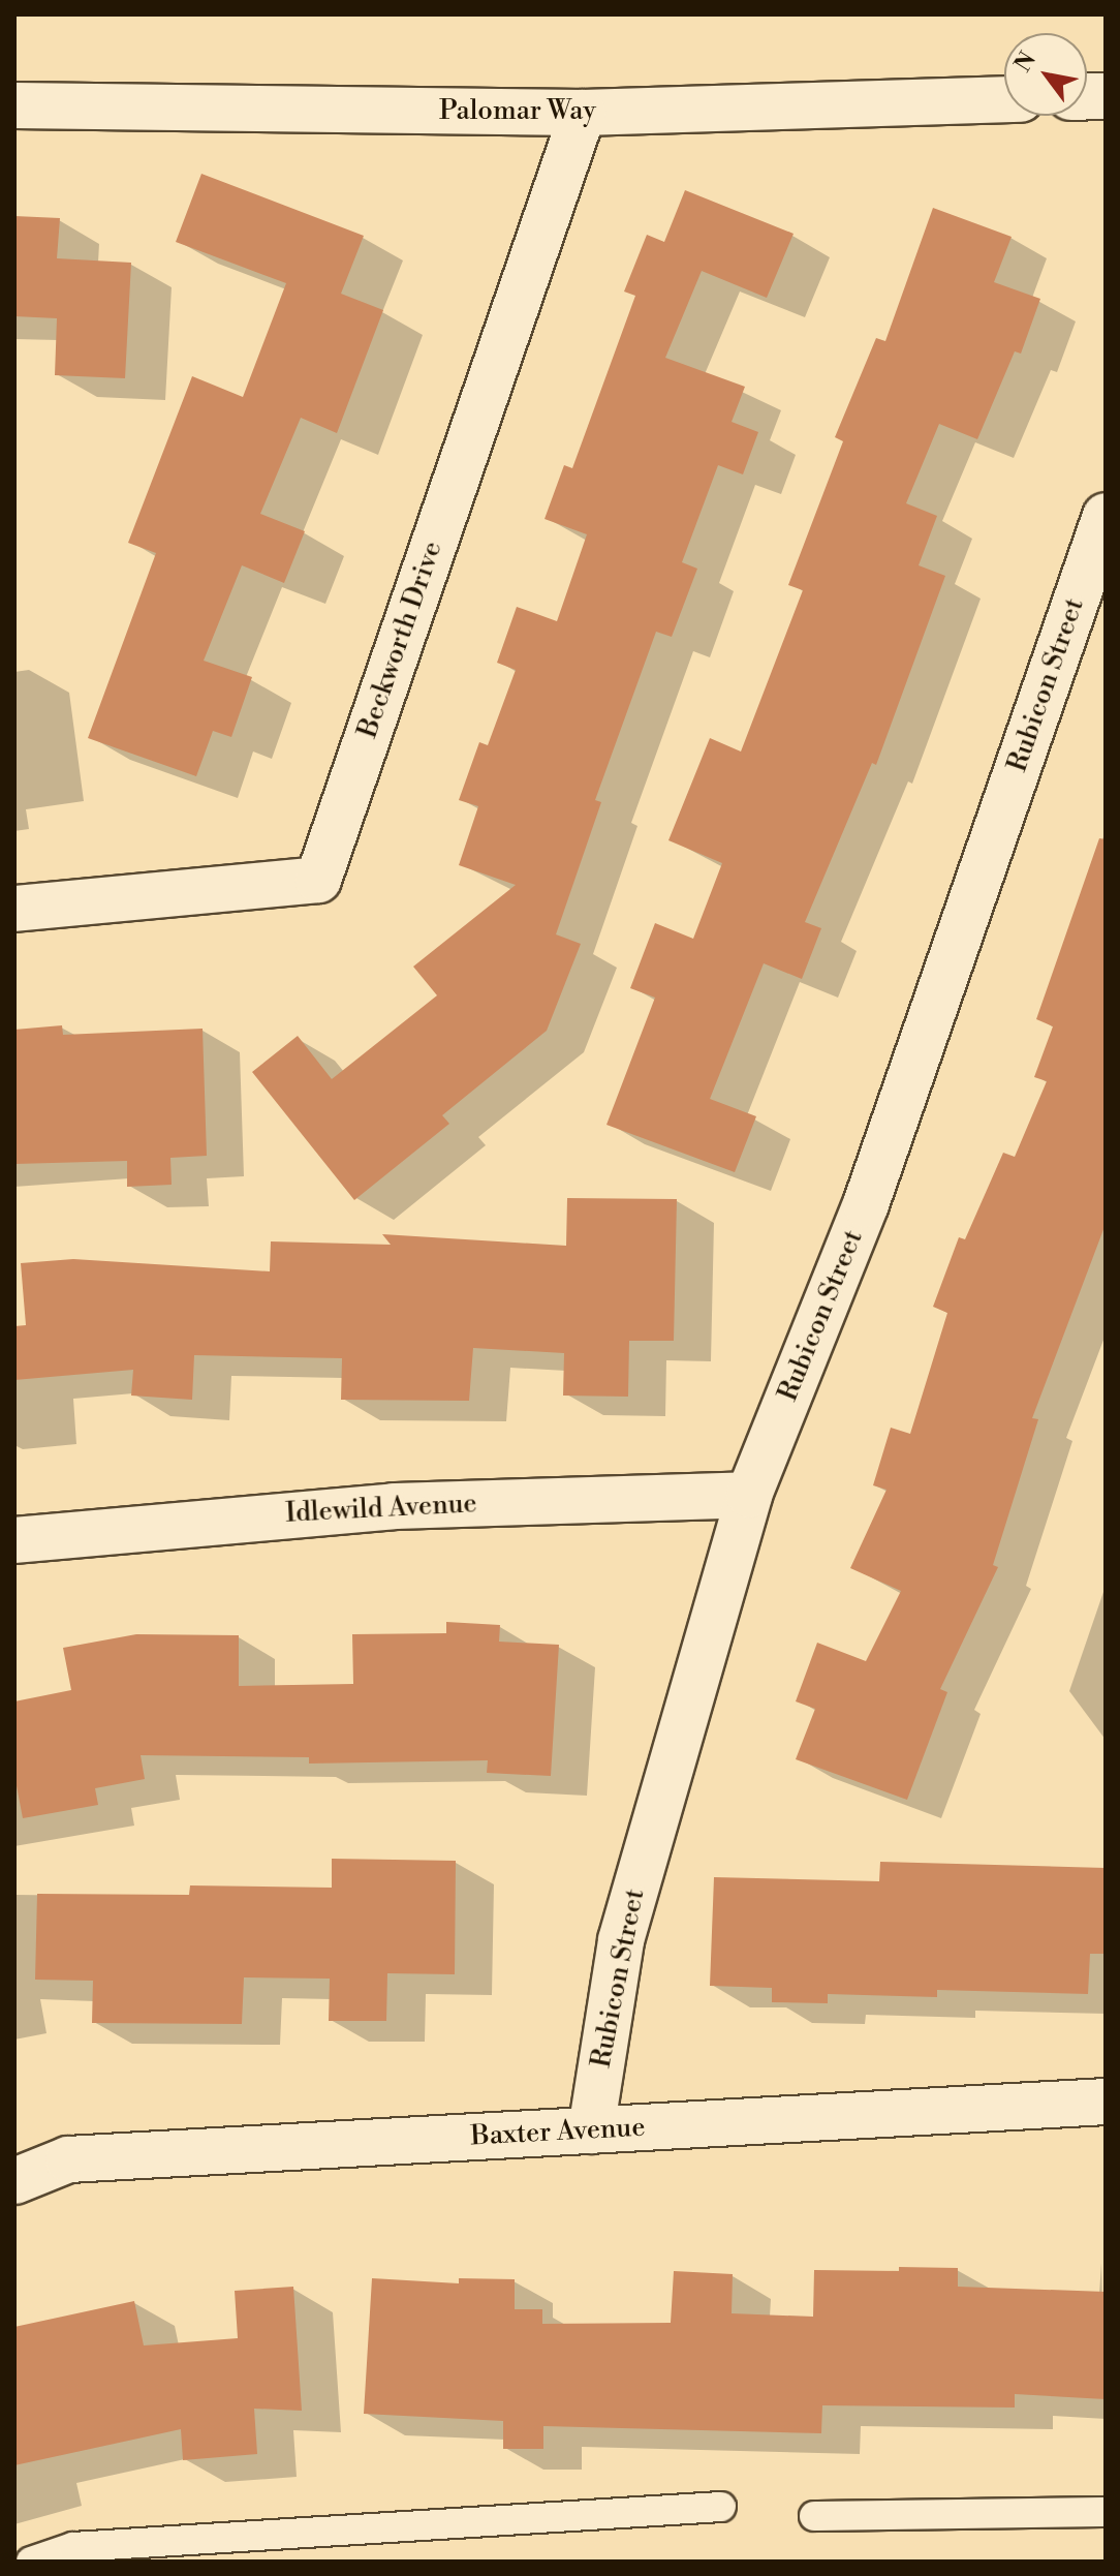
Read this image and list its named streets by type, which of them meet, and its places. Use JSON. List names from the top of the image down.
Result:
{
  "streets": {
    "street": [
      "Palomar Way",
      "Beckworth Drive",
      "Rubicon Street",
      "Idlewild Avenue",
      "Baxter Avenue"
    ]
  },
  "crossings": [
    ["Palomar Way", "Beckworth Drive"],
    ["Rubicon Street", "Idlewild Avenue"],
    ["Rubicon Street", "Baxter Avenue"]
  ],
  "north": "top left"
}
